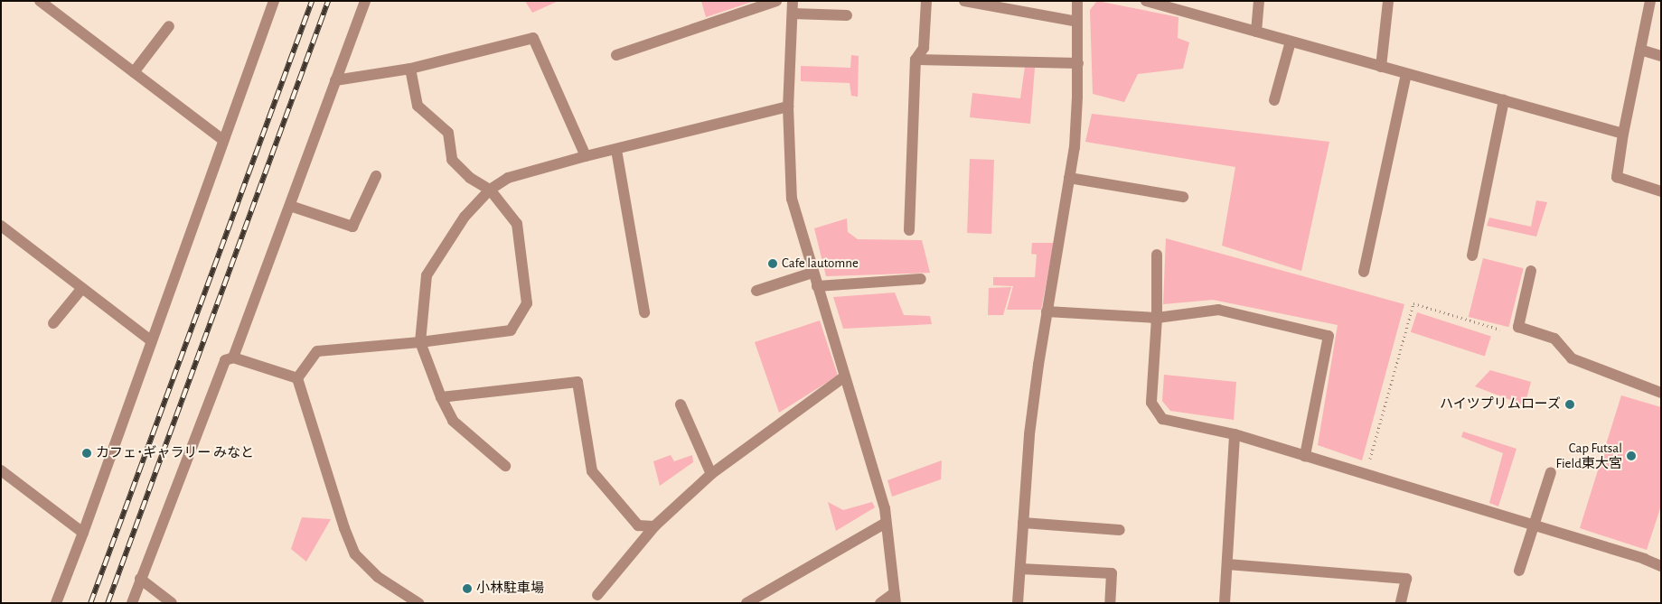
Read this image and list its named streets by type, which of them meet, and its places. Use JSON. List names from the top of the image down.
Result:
{
  "places": [
    "Cafe lautomne",
    "ハイツプリムローズ",
    "カフェ･ギャラリー みなと",
    "Cap Futsal Field東大宮",
    "小林駐車場"
  ]
}
